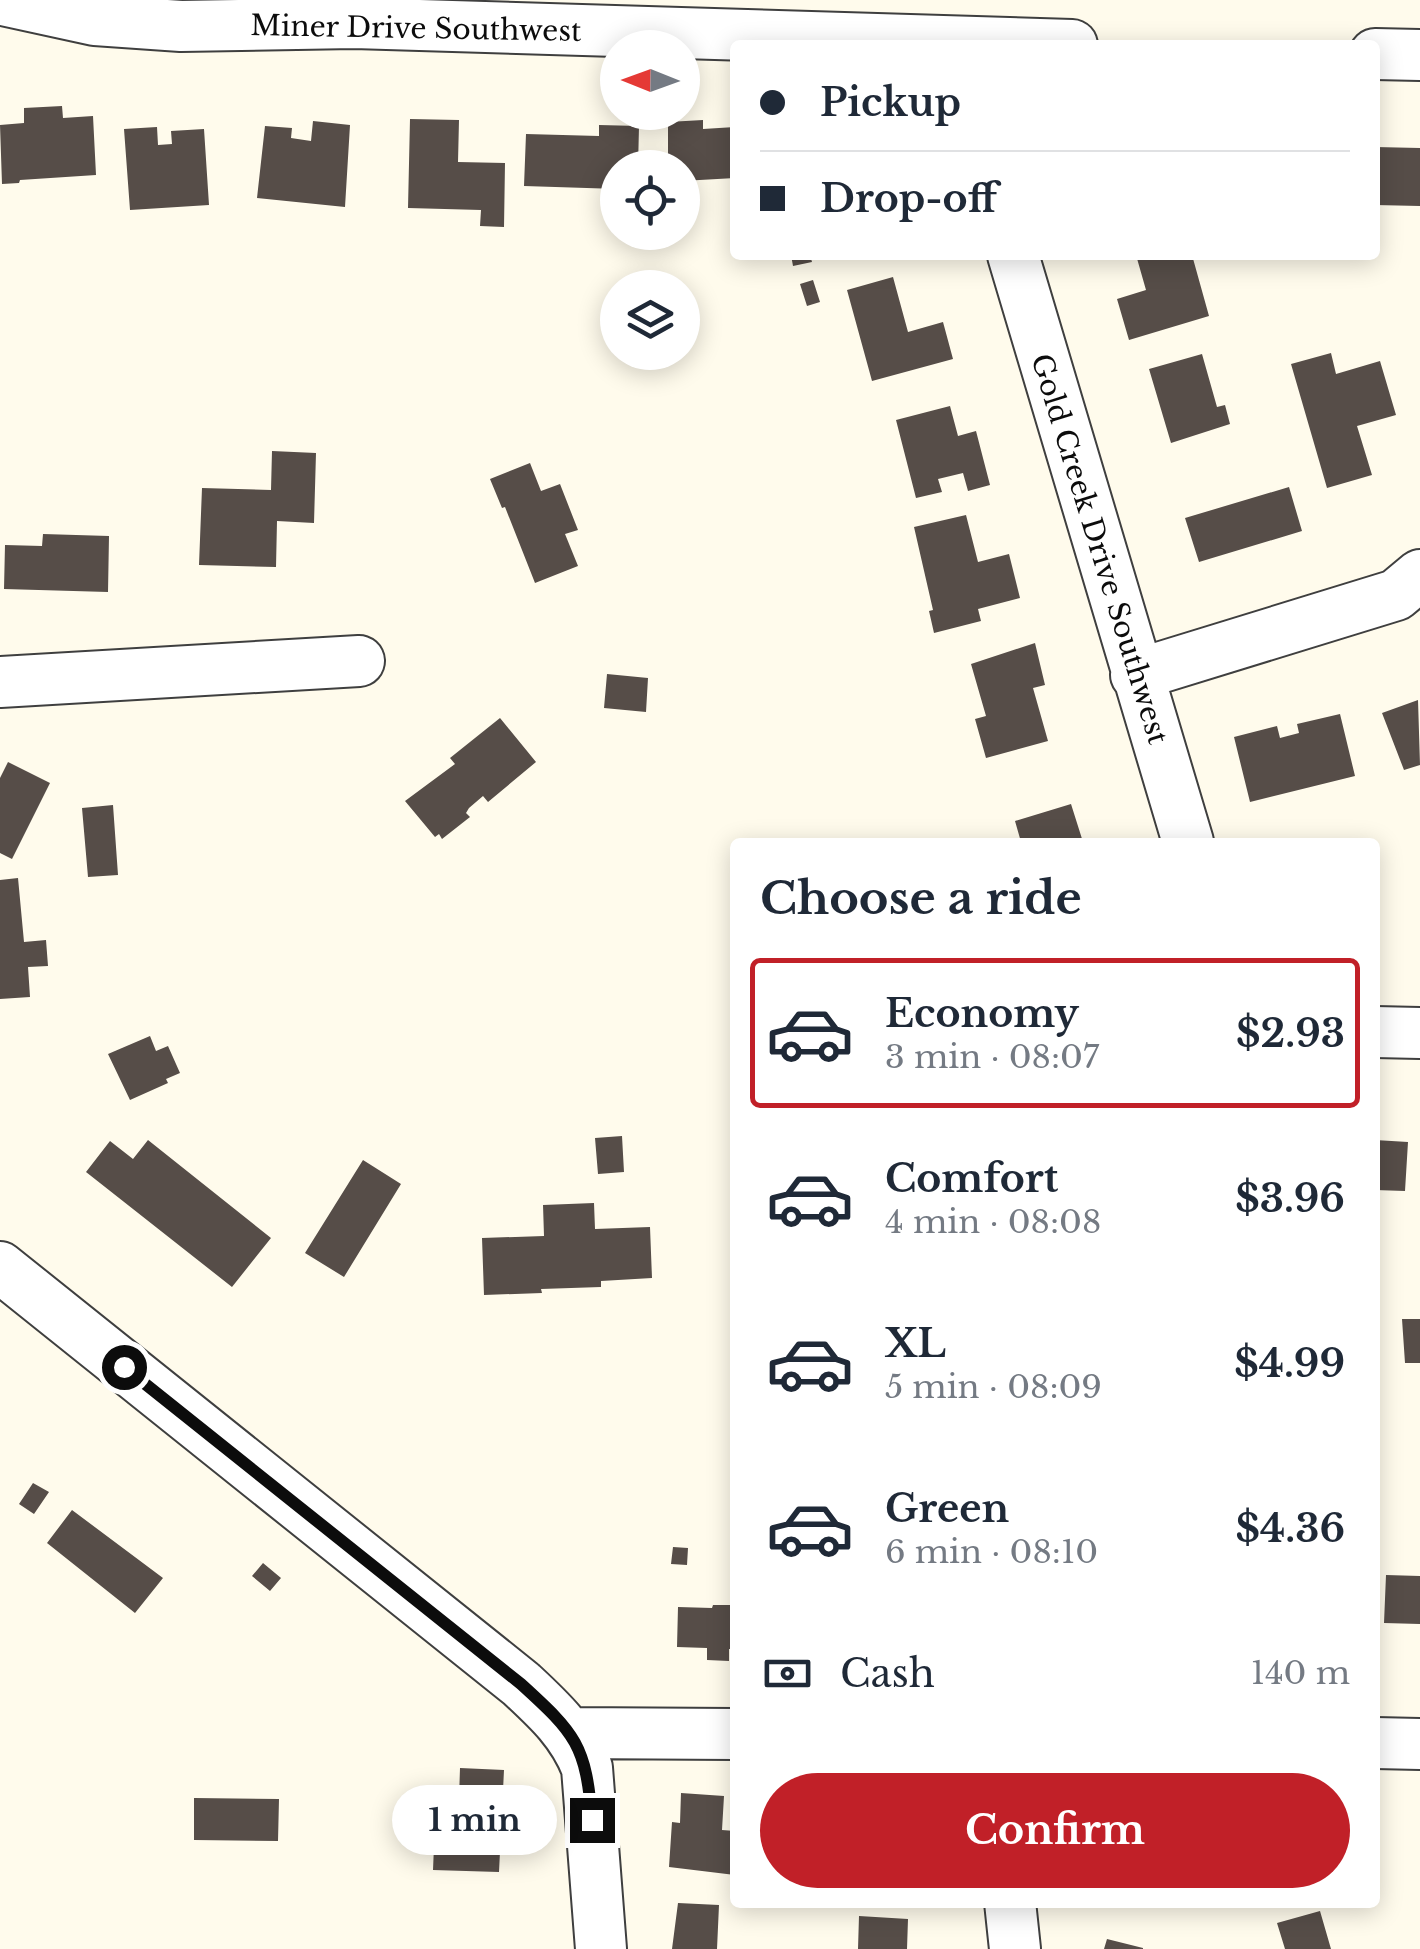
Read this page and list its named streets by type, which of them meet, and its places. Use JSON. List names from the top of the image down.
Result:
{
  "streets": {
    "street": ["Miner Drive Southwest", "Gold Creek Drive Southwest"]
  },
  "north": "left",
  "page": {
    "banner": ["Pickup", "Drop-off"],
    "heading": "Choose a ride",
    "list": [
      {
        "name": "Economy",
        "note": "3 min · 08:07",
        "value": "$2.93"
      },
      {
        "name": "Comfort",
        "note": "4 min · 08:08",
        "value": "$3.96"
      },
      {
        "name": "XL",
        "note": "5 min · 08:09",
        "value": "$4.99"
      },
      {
        "name": "Green",
        "note": "6 min · 08:10",
        "value": "$4.36"
      }
    ],
    "pay": ["Cash", "140 m"],
    "buttons": "Confirm",
    "bubble": "1 min"
  }
}
